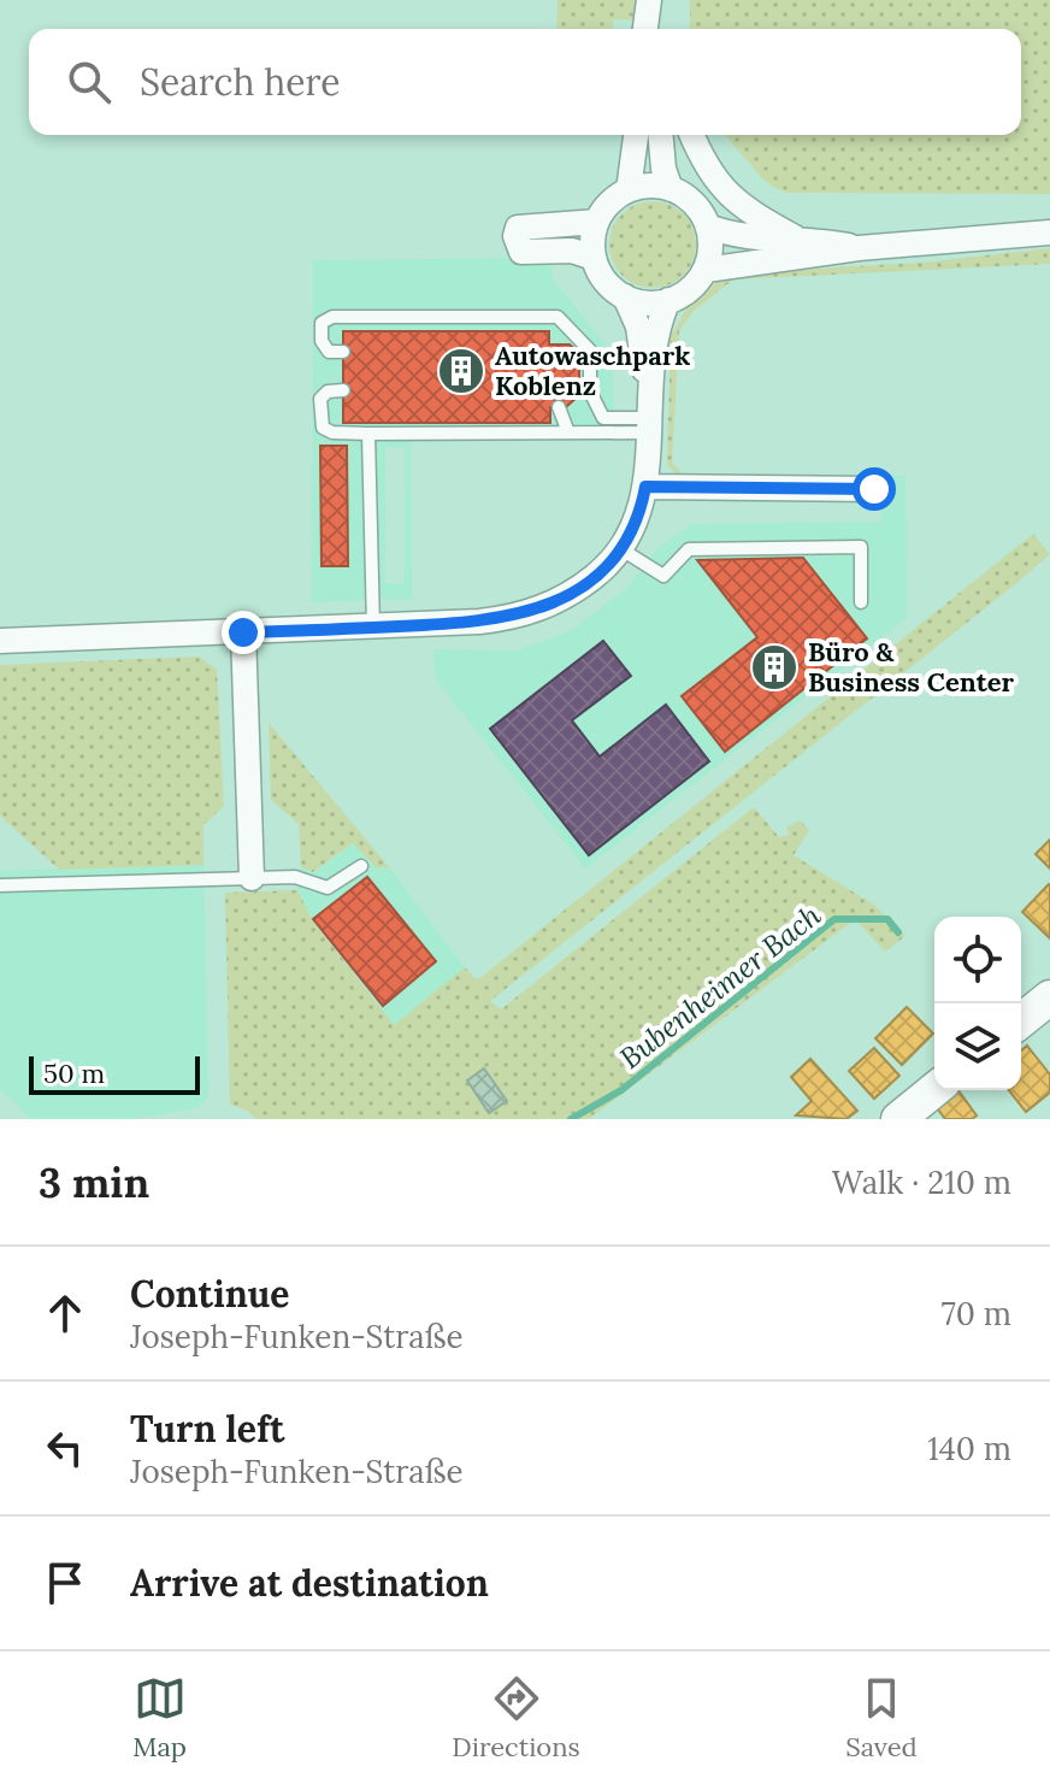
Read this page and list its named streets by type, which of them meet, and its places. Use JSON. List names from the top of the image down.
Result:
{
  "water": ["Bubenheimer Bach"],
  "places": {
    "building": ["Autowaschpark Koblenz", "Büro & Business Center"]
  },
  "scale_bar": "50 m",
  "page": {
    "search": "Search here",
    "scale": "50 m",
    "heading": ["3 min", "Walk · 210 m"],
    "list": [
      ["Continue", "Joseph-Funken-Straße", "70 m"],
      ["Turn left", "Joseph-Funken-Straße", "140 m"],
      "Arrive at destination"
    ],
    "nav": ["Map", "Directions", "Saved"]
  }
}
